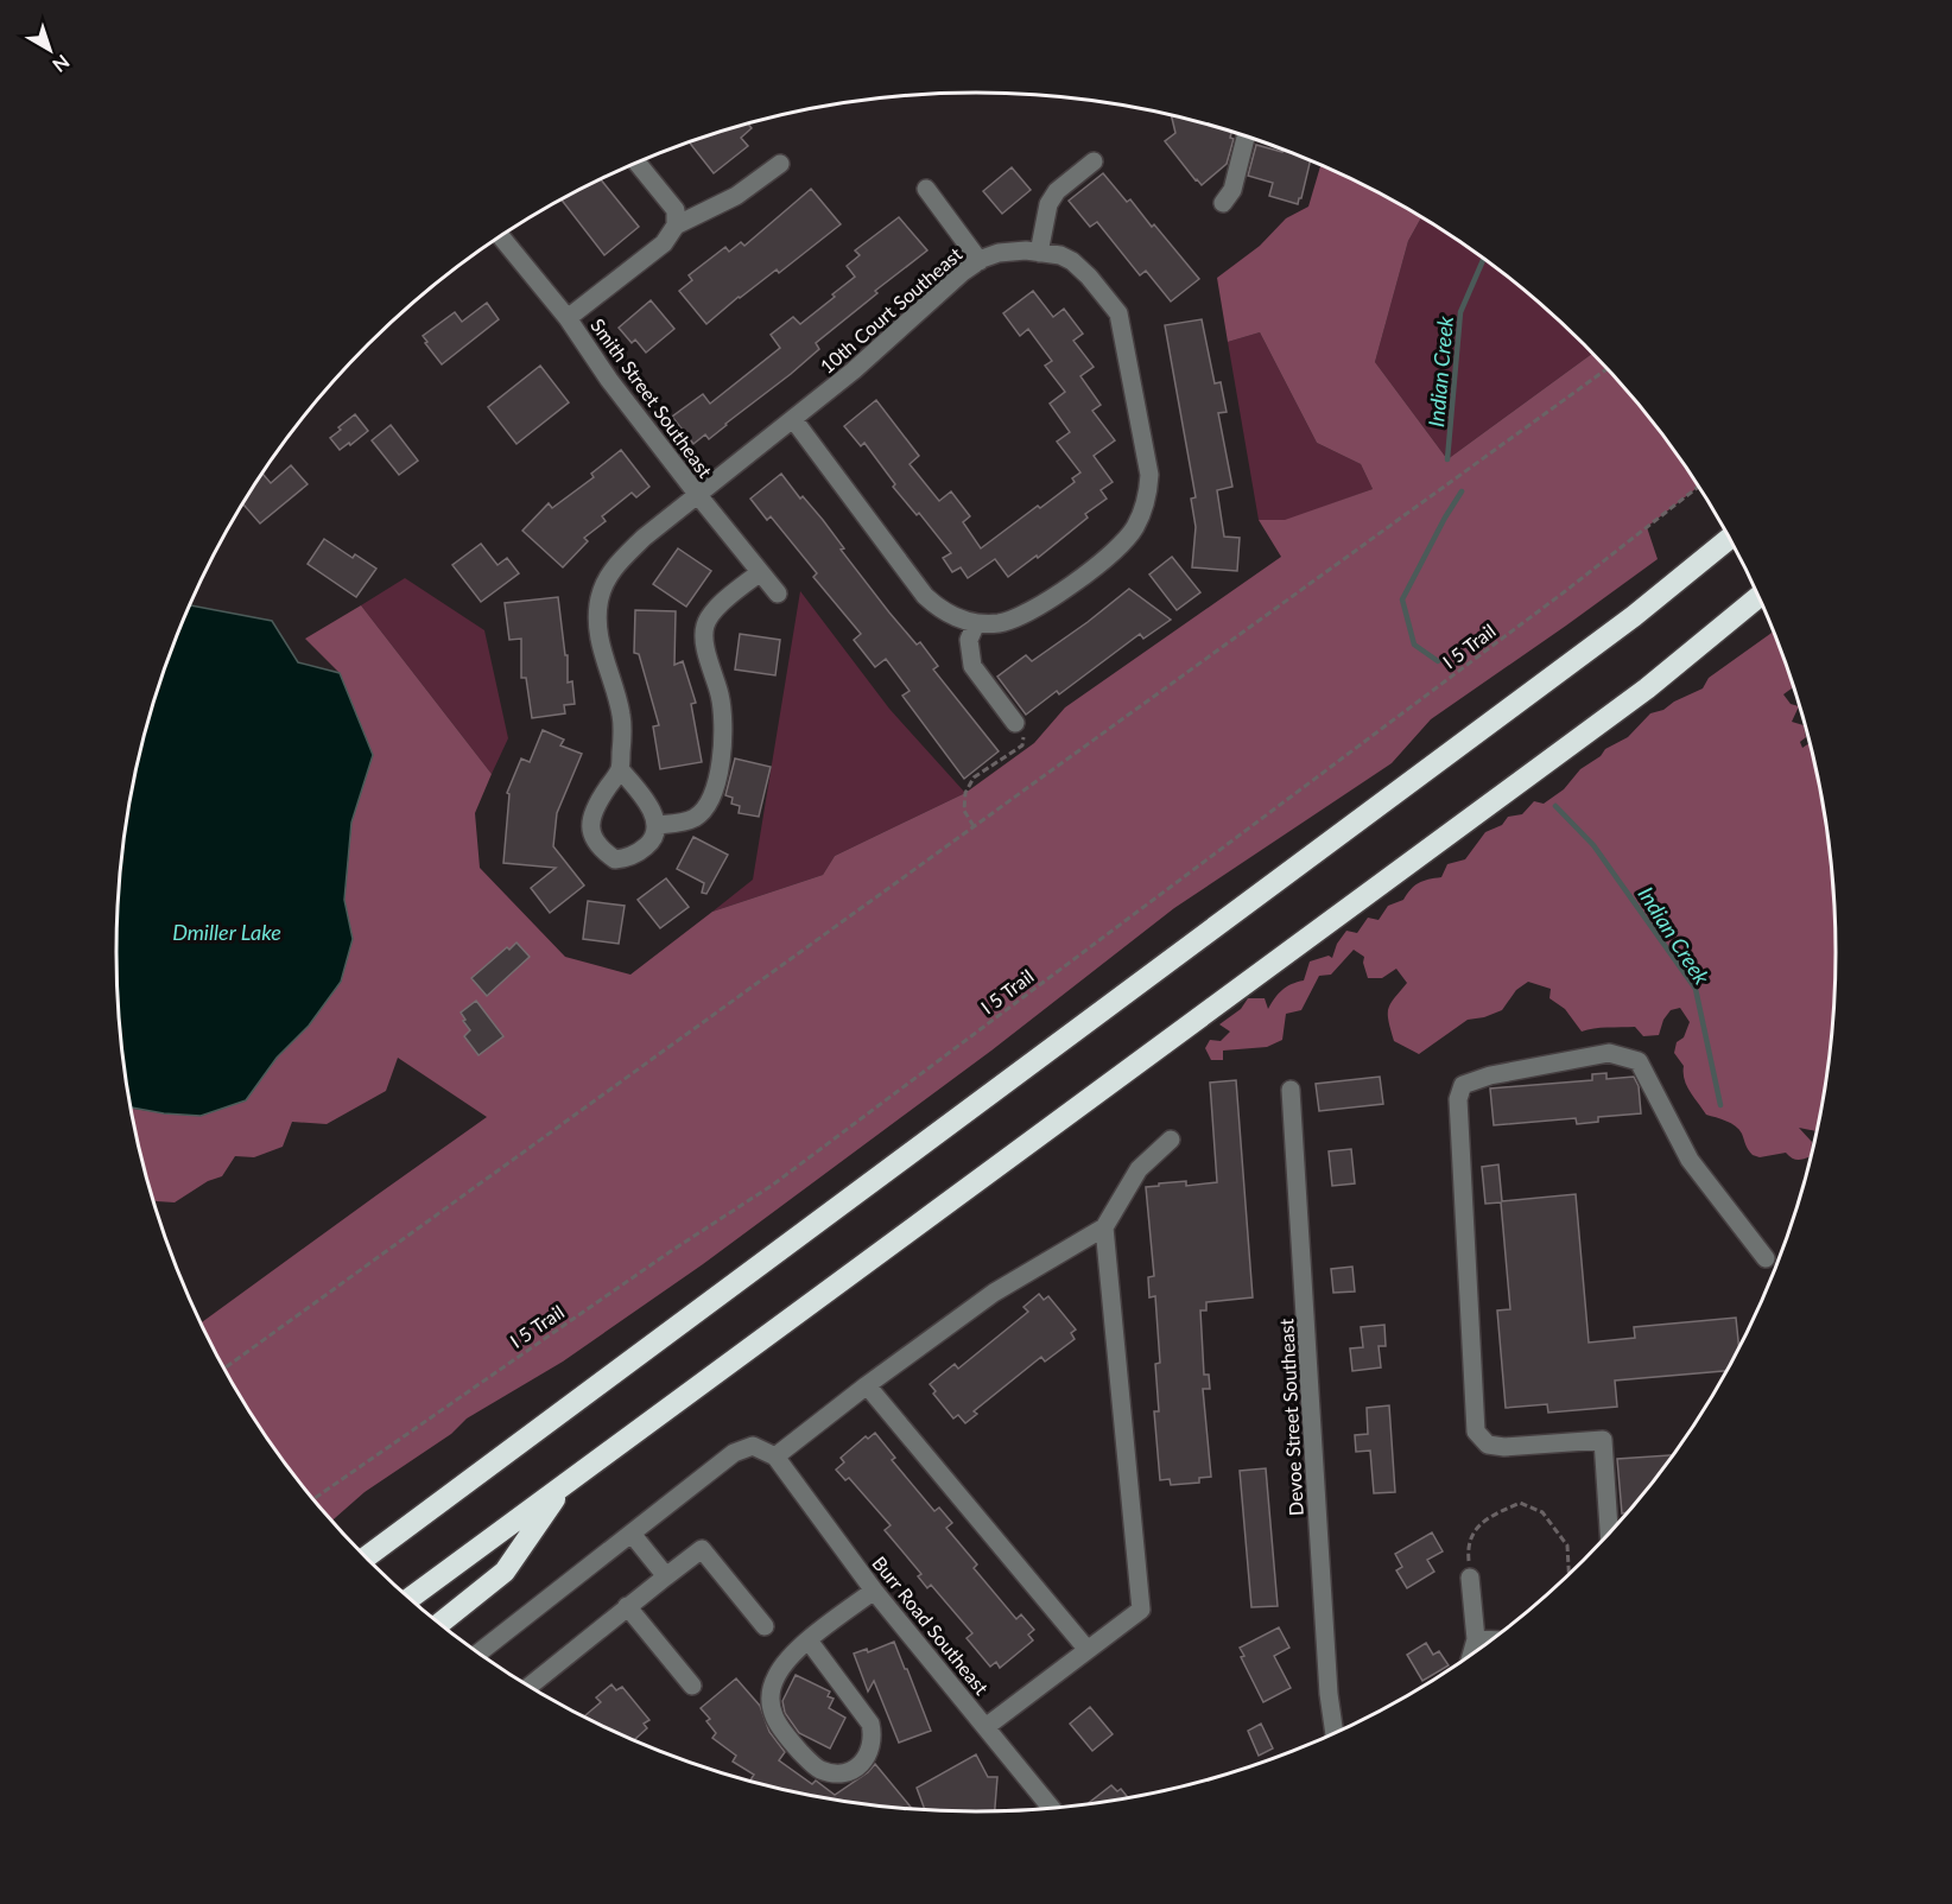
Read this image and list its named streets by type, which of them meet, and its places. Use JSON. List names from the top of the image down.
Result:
{
  "streets": {
    "street": [
      "10th Court Southeast",
      "Smith Street Southeast",
      "Devoe Street Southeast",
      "Burr Road Southeast"
    ],
    "path": ["I 5 Trail"]
  },
  "crossings": [
    ["10th Court Southeast", "Smith Street Southeast"]
  ],
  "water": ["Indian Creek", "Dmiller Lake"],
  "north": "bottom right"
}
